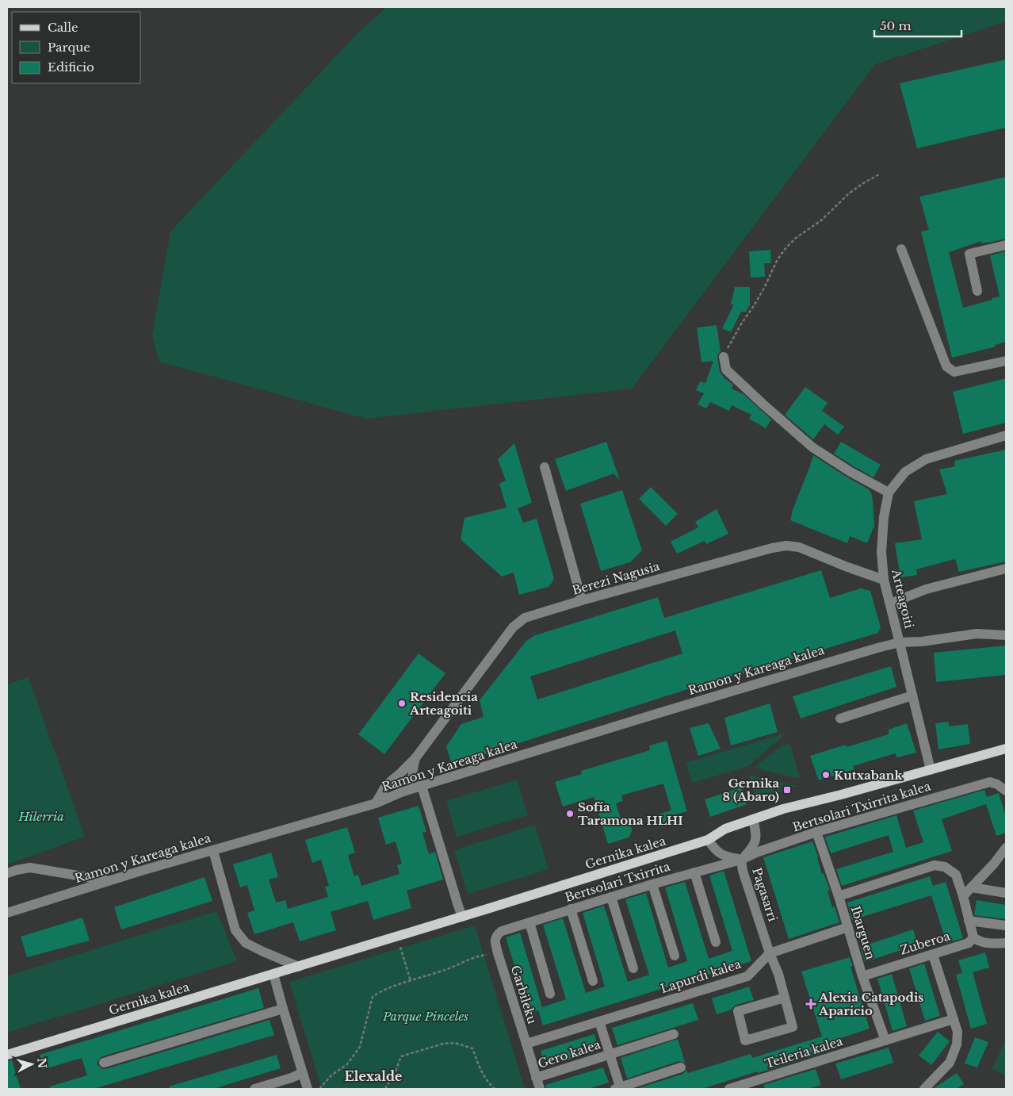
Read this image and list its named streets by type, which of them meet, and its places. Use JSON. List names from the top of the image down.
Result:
{
  "streets": {
    "main road": ["Gernika kalea"],
    "street": [
      "Berezi Nagusia",
      "Arteagoiti",
      "Ramon y Kareaga kalea",
      "Bertsolari Txirrita kalea",
      "Bertsolari Txirrita",
      "Pagasarri",
      "Ibarguen",
      "Zuberoa",
      "Lapurdi kalea",
      "Garbileku",
      "Teileria kalea",
      "Gero kalea"
    ]
  },
  "crossings": [
    ["Berezi Nagusia", "Arteagoiti"],
    ["Berezi Nagusia", "Ramon y Kareaga kalea"],
    ["Arteagoiti", "Ramon y Kareaga kalea"],
    ["Arteagoiti", "Gernika kalea"],
    ["Bertsolari Txirrita kalea", "Bertsolari Txirrita"],
    ["Bertsolari Txirrita kalea", "Pagasarri"],
    ["Bertsolari Txirrita kalea", "Ibarguen"],
    ["Gernika kalea", "Pagasarri"],
    ["Bertsolari Txirrita", "Pagasarri"],
    ["Bertsolari Txirrita", "Garbileku"],
    ["Pagasarri", "Lapurdi kalea"],
    ["Ibarguen", "Zuberoa"],
    ["Ibarguen", "Lapurdi kalea"],
    ["Ibarguen", "Teileria kalea"],
    ["Lapurdi kalea", "Garbileku"],
    ["Garbileku", "Gero kalea"]
  ],
  "districts": ["Elexalde"],
  "parks": ["Hilerria", "Parque Pinceles"],
  "places": {
    "other": ["Residencia Arteagoiti", "Kutxabank", "Sofía Taramona HLHI"],
    "transit": ["Gernika 8 (Abaro)"],
    "health": ["Alexia Catapodis Aparicio"]
  },
  "legend": ["Calle", "Parque", "Edificio"],
  "scale_bar": "50 m",
  "north": "right"
}
